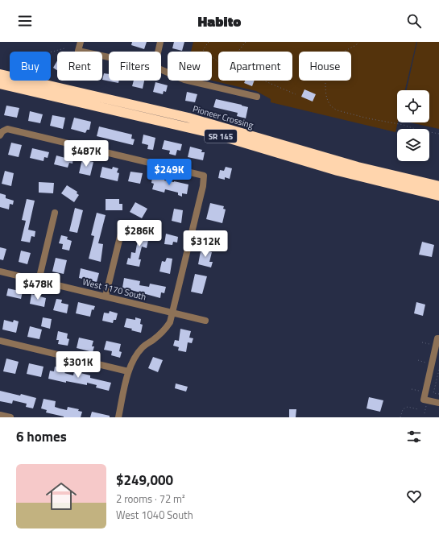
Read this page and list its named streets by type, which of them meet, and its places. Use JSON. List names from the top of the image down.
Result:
{
  "streets": {
    "highway": ["Pioneer Crossing", "SR 145"],
    "street": ["West 1170 South"]
  },
  "page": {
    "header": "Habito",
    "chip": [
      "Buy",
      "Rent",
      "Filters",
      "New",
      "Apartment",
      "House"
    ],
    "price": [
      "$487K",
      "$249K",
      "$286K",
      "$312K",
      "$478K",
      "$301K"
    ],
    "heading": "6 homes",
    "list": [
      {
        "name": "$249,000",
        "note": "2 rooms · 72 m² · West 1040 South"
      }
    ]
  }
}
